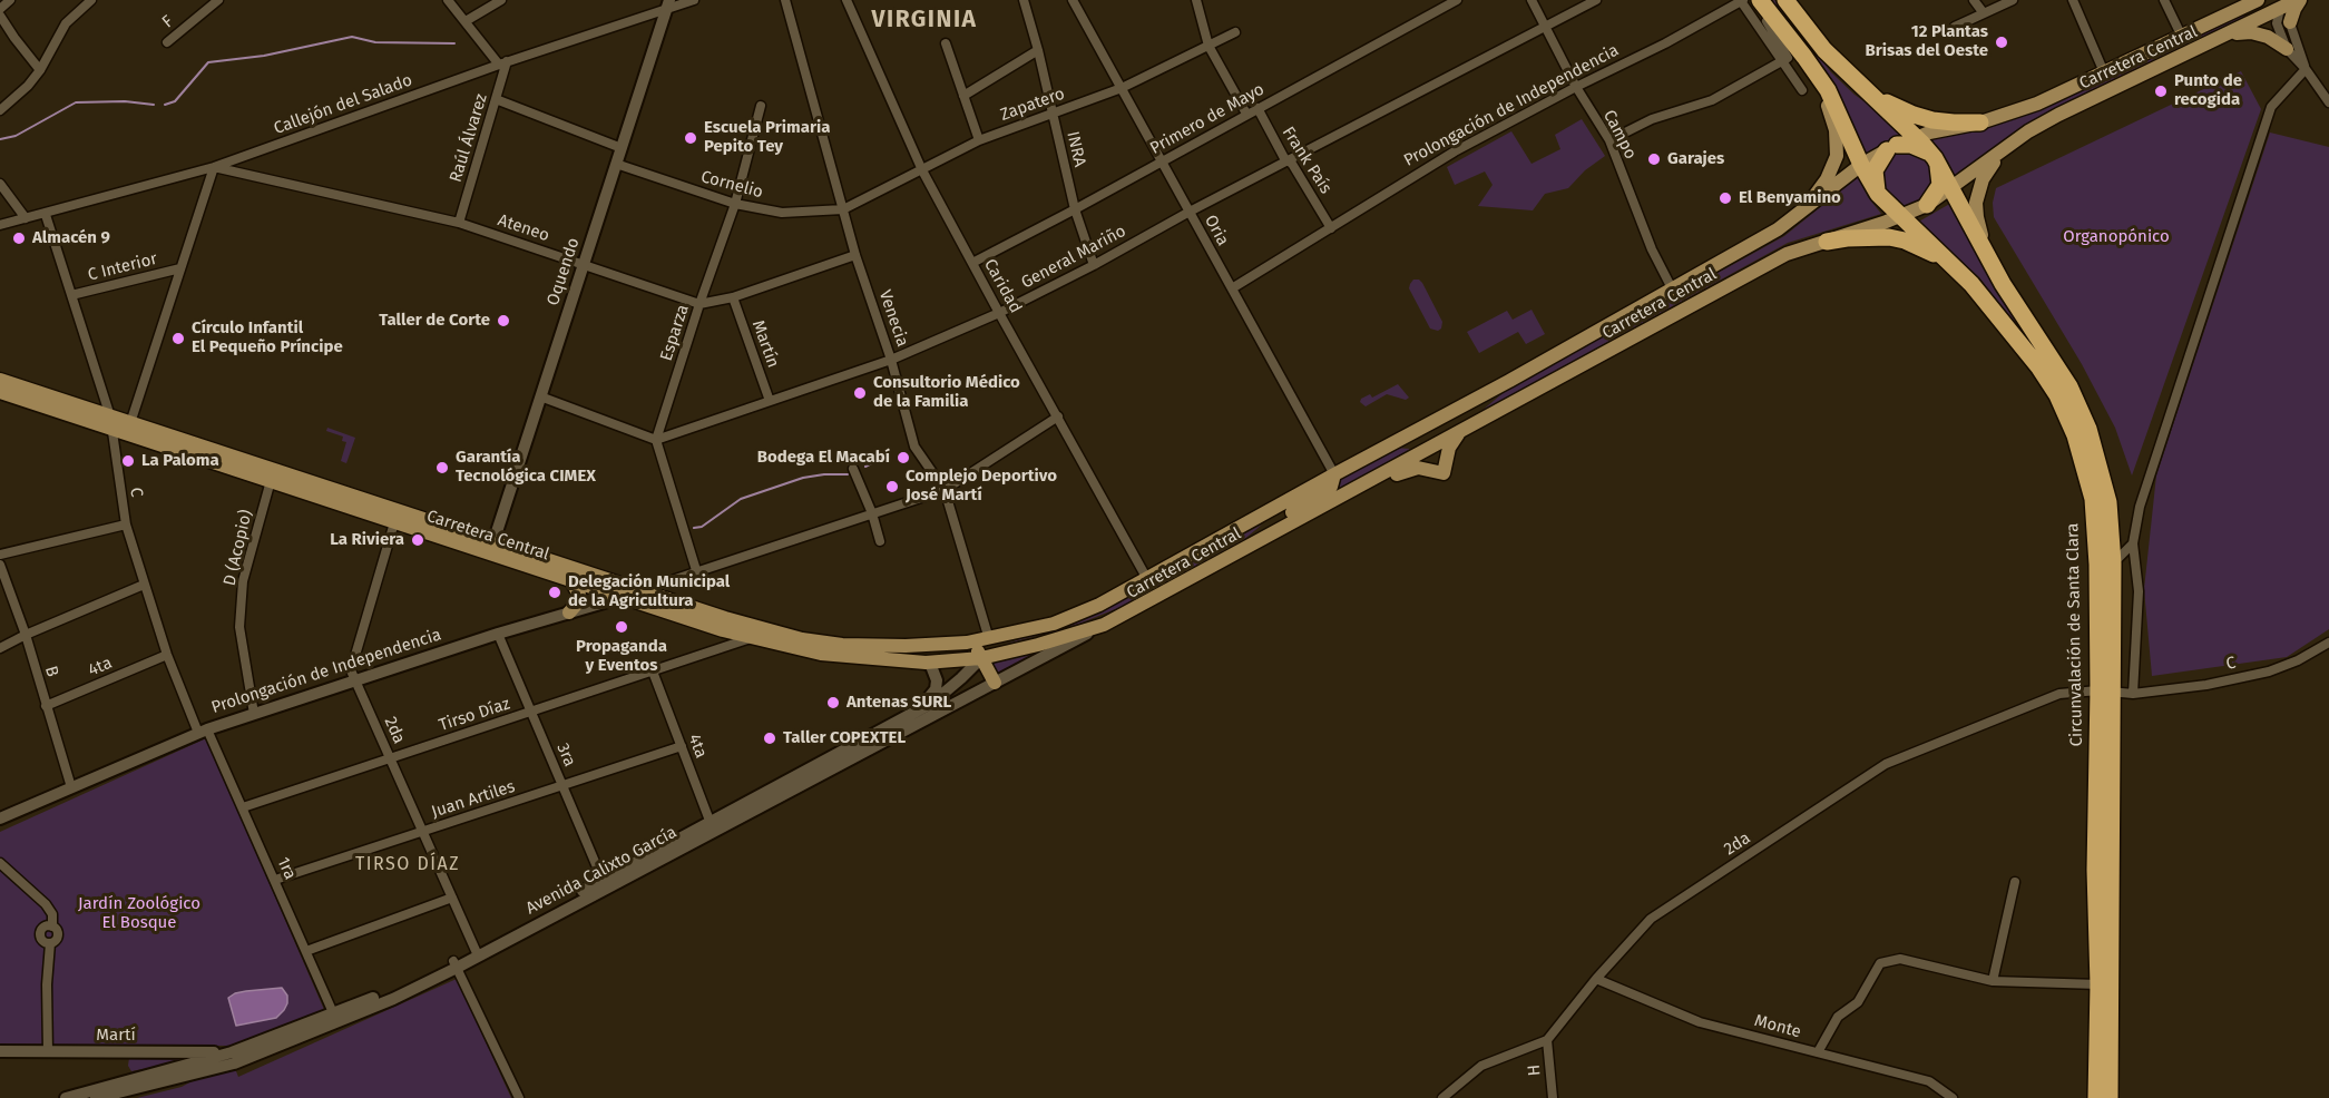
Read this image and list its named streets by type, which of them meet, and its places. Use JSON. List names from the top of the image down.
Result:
{
  "streets": {
    "highway": ["Circunvalación de Santa Clara"],
    "main road": [
      "Carretera Central",
      "Prolongación de Independencia",
      "Oquendo",
      "Avenida Calixto García",
      "Martí"
    ],
    "street": [
      "F",
      "Callejón del Salado",
      "Zapatero",
      "Primero de Mayo",
      "Campo",
      "Raúl Álvarez",
      "INRA",
      "Frank País",
      "Cornelio",
      "Ateneo",
      "Oria",
      "General Mariño",
      "C Interior",
      "Caridad",
      "Venecia",
      "Esparza",
      "Martín",
      "C",
      "D (Acopio)",
      "4ta",
      "B",
      "Tirso Díaz",
      "2da",
      "3ra",
      "Juan Artiles",
      "1ra",
      "Monte",
      "H"
    ]
  },
  "crossings": [
    ["Carretera Central", "Prolongación de Independencia"],
    ["Carretera Central", "Campo"],
    ["Carretera Central", "Oria"],
    ["Carretera Central", "Oquendo"],
    ["Carretera Central", "Caridad"],
    ["Carretera Central", "Venecia"],
    ["Carretera Central", "C"],
    ["Carretera Central", "D (Acopio)"],
    ["Carretera Central", "Circunvalación de Santa Clara"],
    ["Carretera Central", "Tirso Díaz"],
    ["Carretera Central", "Avenida Calixto García"],
    ["Callejón del Salado", "Raúl Álvarez"],
    ["Callejón del Salado", "Ateneo"],
    ["Callejón del Salado", "Oquendo"],
    ["Callejón del Salado", "C"],
    ["Zapatero", "INRA"],
    ["Zapatero", "Cornelio"],
    ["Zapatero", "Oria"],
    ["Zapatero", "Caridad"],
    ["Zapatero", "Venecia"],
    ["Prolongación de Independencia", "Campo"],
    ["Prolongación de Independencia", "Frank País"],
    ["Prolongación de Independencia", "Oria"],
    ["Prolongación de Independencia", "Caridad"],
    ["Prolongación de Independencia", "Venecia"],
    ["Prolongación de Independencia", "C"],
    ["Prolongación de Independencia", "D (Acopio)"],
    ["Prolongación de Independencia", "B"],
    ["Prolongación de Independencia", "2da"],
    ["Prolongación de Independencia", "3ra"],
    ["Prolongación de Independencia", "1ra"],
    ["Primero de Mayo", "INRA"],
    ["Primero de Mayo", "Frank País"],
    ["Primero de Mayo", "Oria"],
    ["Primero de Mayo", "Caridad"],
    ["Campo", "General Mariño"],
    ["Raúl Álvarez", "Ateneo"],
    ["INRA", "General Mariño"],
    ["Frank País", "General Mariño"],
    ["Cornelio", "Oquendo"],
    ["Cornelio", "Venecia"],
    ["Cornelio", "Esparza"],
    ["Ateneo", "Oquendo"],
    ["Ateneo", "Esparza"],
    ["Oria", "General Mariño"],
    ["General Mariño", "Caridad"],
    ["General Mariño", "Venecia"],
    ["General Mariño", "Esparza"],
    ["General Mariño", "Martín"],
    ["C Interior", "C"],
    ["C", "Circunvalación de Santa Clara"],
    ["C", "4ta"],
    ["C", "2da"],
    ["C", "1ra"],
    ["Circunvalación de Santa Clara", "2da"],
    ["4ta", "B"],
    ["4ta", "Tirso Díaz"],
    ["4ta", "Juan Artiles"],
    ["4ta", "Avenida Calixto García"],
    ["Tirso Díaz", "2da"],
    ["Tirso Díaz", "3ra"],
    ["Tirso Díaz", "1ra"],
    ["2da", "Juan Artiles"],
    ["2da", "Avenida Calixto García"],
    ["2da", "Monte"],
    ["2da", "H"],
    ["3ra", "Juan Artiles"],
    ["3ra", "Avenida Calixto García"],
    ["Juan Artiles", "1ra"],
    ["1ra", "Avenida Calixto García"],
    ["Avenida Calixto García", "Martí"]
  ],
  "districts": ["VIRGINIA", "TIRSO DÍAZ"],
  "parks": ["Organopónico", "Jardín Zoológico El Bosque"],
  "places": [
    "12 Plantas Brisas del Oeste",
    "Punto de recogida",
    "Escuela Primaria Pepito Tey",
    "Garajes",
    "El Benyamino",
    "Almacén 9",
    "Taller de Corte",
    "Círculo Infantil El Pequeño Príncipe",
    "Consultorio Médico de la Familia",
    "Bodega El Macabí",
    "La Paloma",
    "Garantía Tecnológica CIMEX",
    "Complejo Deportivo José Martí",
    "La Riviera",
    "Delegación Municipal de la Agricultura",
    "Propaganda y Eventos",
    "Antenas SURL",
    "Taller COPEXTEL"
  ]
}
